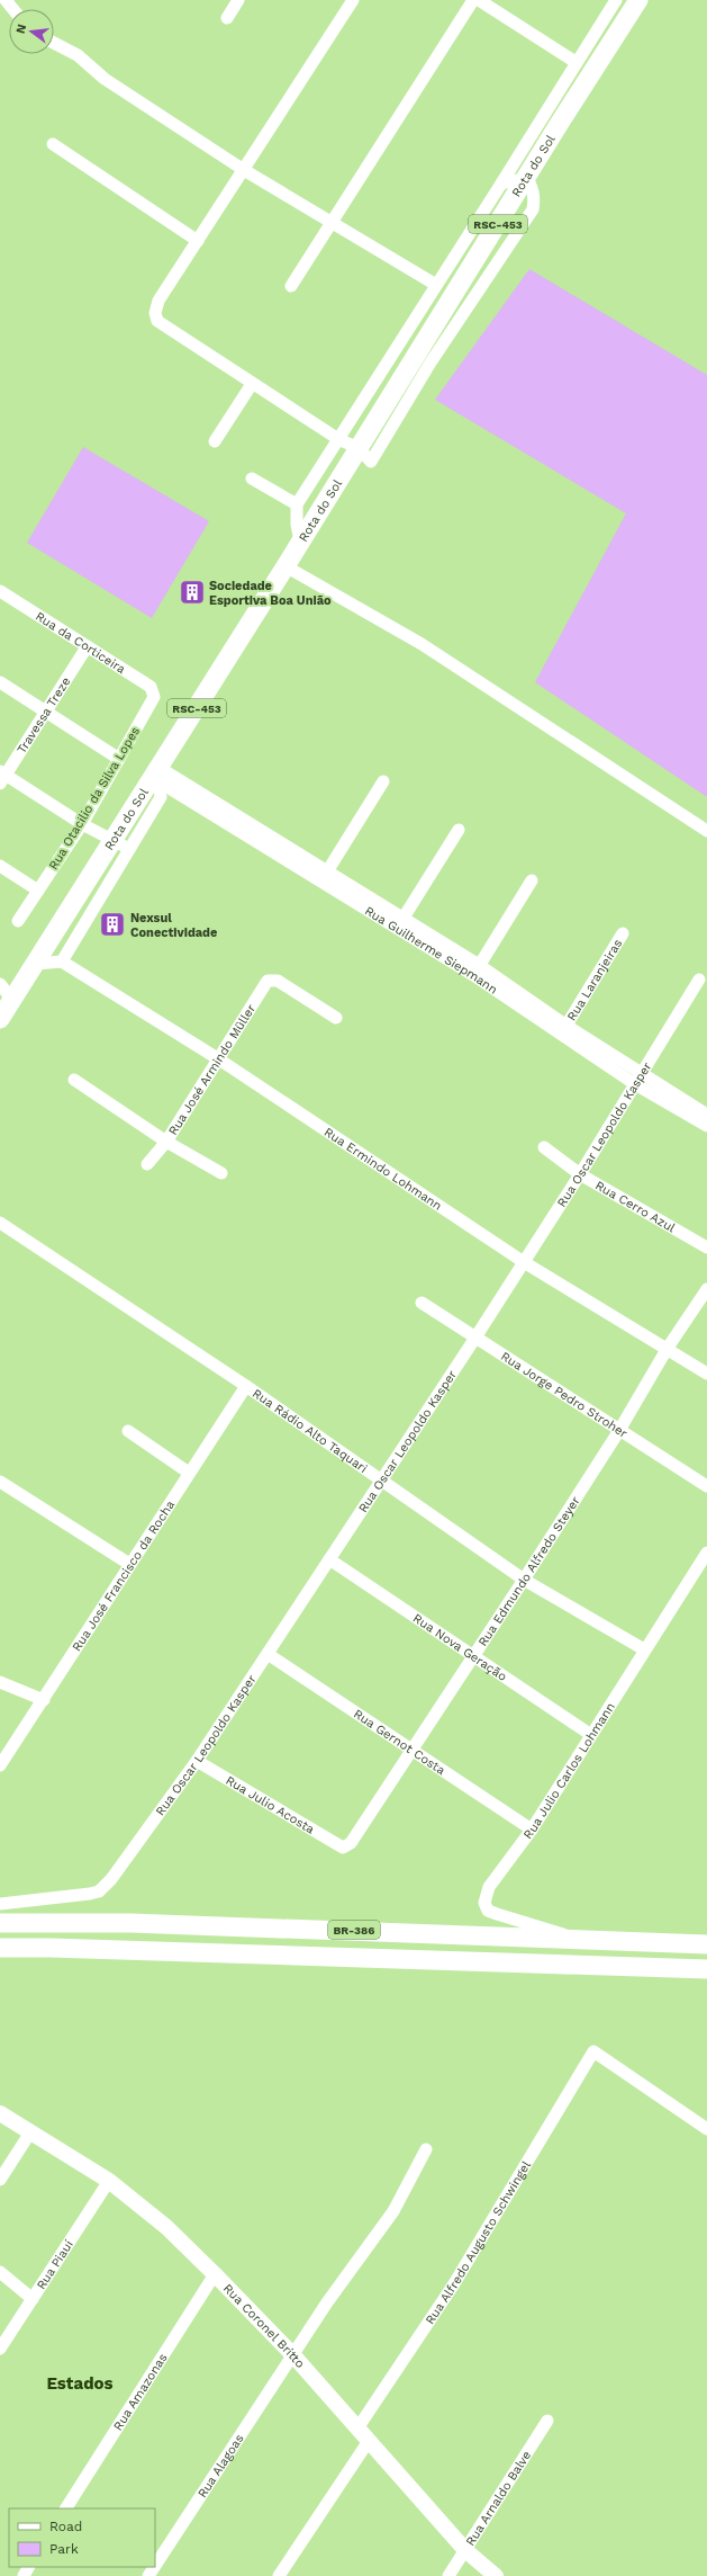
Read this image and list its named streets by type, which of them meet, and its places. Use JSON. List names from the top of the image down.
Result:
{
  "streets": {
    "highway": ["Rota do Sol", "RSC-453", "BR-386"],
    "main road": ["Rua Coronel Britto"],
    "street": [
      "Rua da Corticeira",
      "Travessa Treze",
      "Rua Otacilio da Silva Lopes",
      "Rua Guilherme Siepmann",
      "Rua Laranjeiras",
      "Rua José Armindo Müller",
      "Rua Oscar Leopoldo Kasper",
      "Rua Ermindo Lohmann",
      "Rua Cerro Azul",
      "Rua Jorge Pedro Stroher",
      "Rua Rádio Alto Taquari",
      "Rua Edmundo Alfredo Steyer",
      "Rua José Francisco da Rocha",
      "Rua Nova Geração",
      "Rua Gernot Costa",
      "Rua Julio Carlos Lohmann",
      "Rua Julio Acosta",
      "Rua Alfredo Augusto Schwingel",
      "Rua Piauí",
      "Rua Amazonas",
      "Rua Alagoas",
      "Rua Arnaldo Balve"
    ]
  },
  "crossings": [
    ["Rota do Sol", "Rua Guilherme Siepmann"],
    ["Rua da Corticeira", "Travessa Treze"],
    ["Rua da Corticeira", "Rua Otacilio da Silva Lopes"],
    ["Rua Guilherme Siepmann", "Rua Laranjeiras"],
    ["Rua Guilherme Siepmann", "Rua Oscar Leopoldo Kasper"],
    ["Rua José Armindo Müller", "Rua Ermindo Lohmann"],
    ["Rua Oscar Leopoldo Kasper", "Rua Ermindo Lohmann"],
    ["Rua Oscar Leopoldo Kasper", "Rua Cerro Azul"],
    ["Rua Oscar Leopoldo Kasper", "Rua Jorge Pedro Stroher"],
    ["Rua Oscar Leopoldo Kasper", "Rua Rádio Alto Taquari"],
    ["Rua Oscar Leopoldo Kasper", "Rua Nova Geração"],
    ["Rua Oscar Leopoldo Kasper", "Rua Gernot Costa"],
    ["Rua Oscar Leopoldo Kasper", "Rua Julio Acosta"],
    ["Rua Ermindo Lohmann", "Rua Edmundo Alfredo Steyer"],
    ["Rua Jorge Pedro Stroher", "Rua Edmundo Alfredo Steyer"],
    ["Rua Rádio Alto Taquari", "Rua Edmundo Alfredo Steyer"],
    ["Rua Rádio Alto Taquari", "Rua José Francisco da Rocha"],
    ["Rua Rádio Alto Taquari", "Rua Julio Carlos Lohmann"],
    ["Rua Edmundo Alfredo Steyer", "Rua Nova Geração"],
    ["Rua Edmundo Alfredo Steyer", "Rua Gernot Costa"],
    ["Rua Edmundo Alfredo Steyer", "Rua Julio Acosta"],
    ["Rua Nova Geração", "Rua Julio Carlos Lohmann"],
    ["Rua Gernot Costa", "Rua Julio Carlos Lohmann"],
    ["Rua Julio Carlos Lohmann", "BR-386"],
    ["Rua Alfredo Augusto Schwingel", "Rua Coronel Britto"],
    ["Rua Piauí", "Rua Coronel Britto"],
    ["Rua Coronel Britto", "Rua Amazonas"],
    ["Rua Coronel Britto", "Rua Alagoas"],
    ["Rua Coronel Britto", "Rua Arnaldo Balve"]
  ],
  "districts": ["Estados"],
  "places": {
    "building": ["Sociedade Esportiva Boa União", "Nexsul Conectividade"]
  },
  "legend": ["Road", "Park"],
  "north": "left"
}
